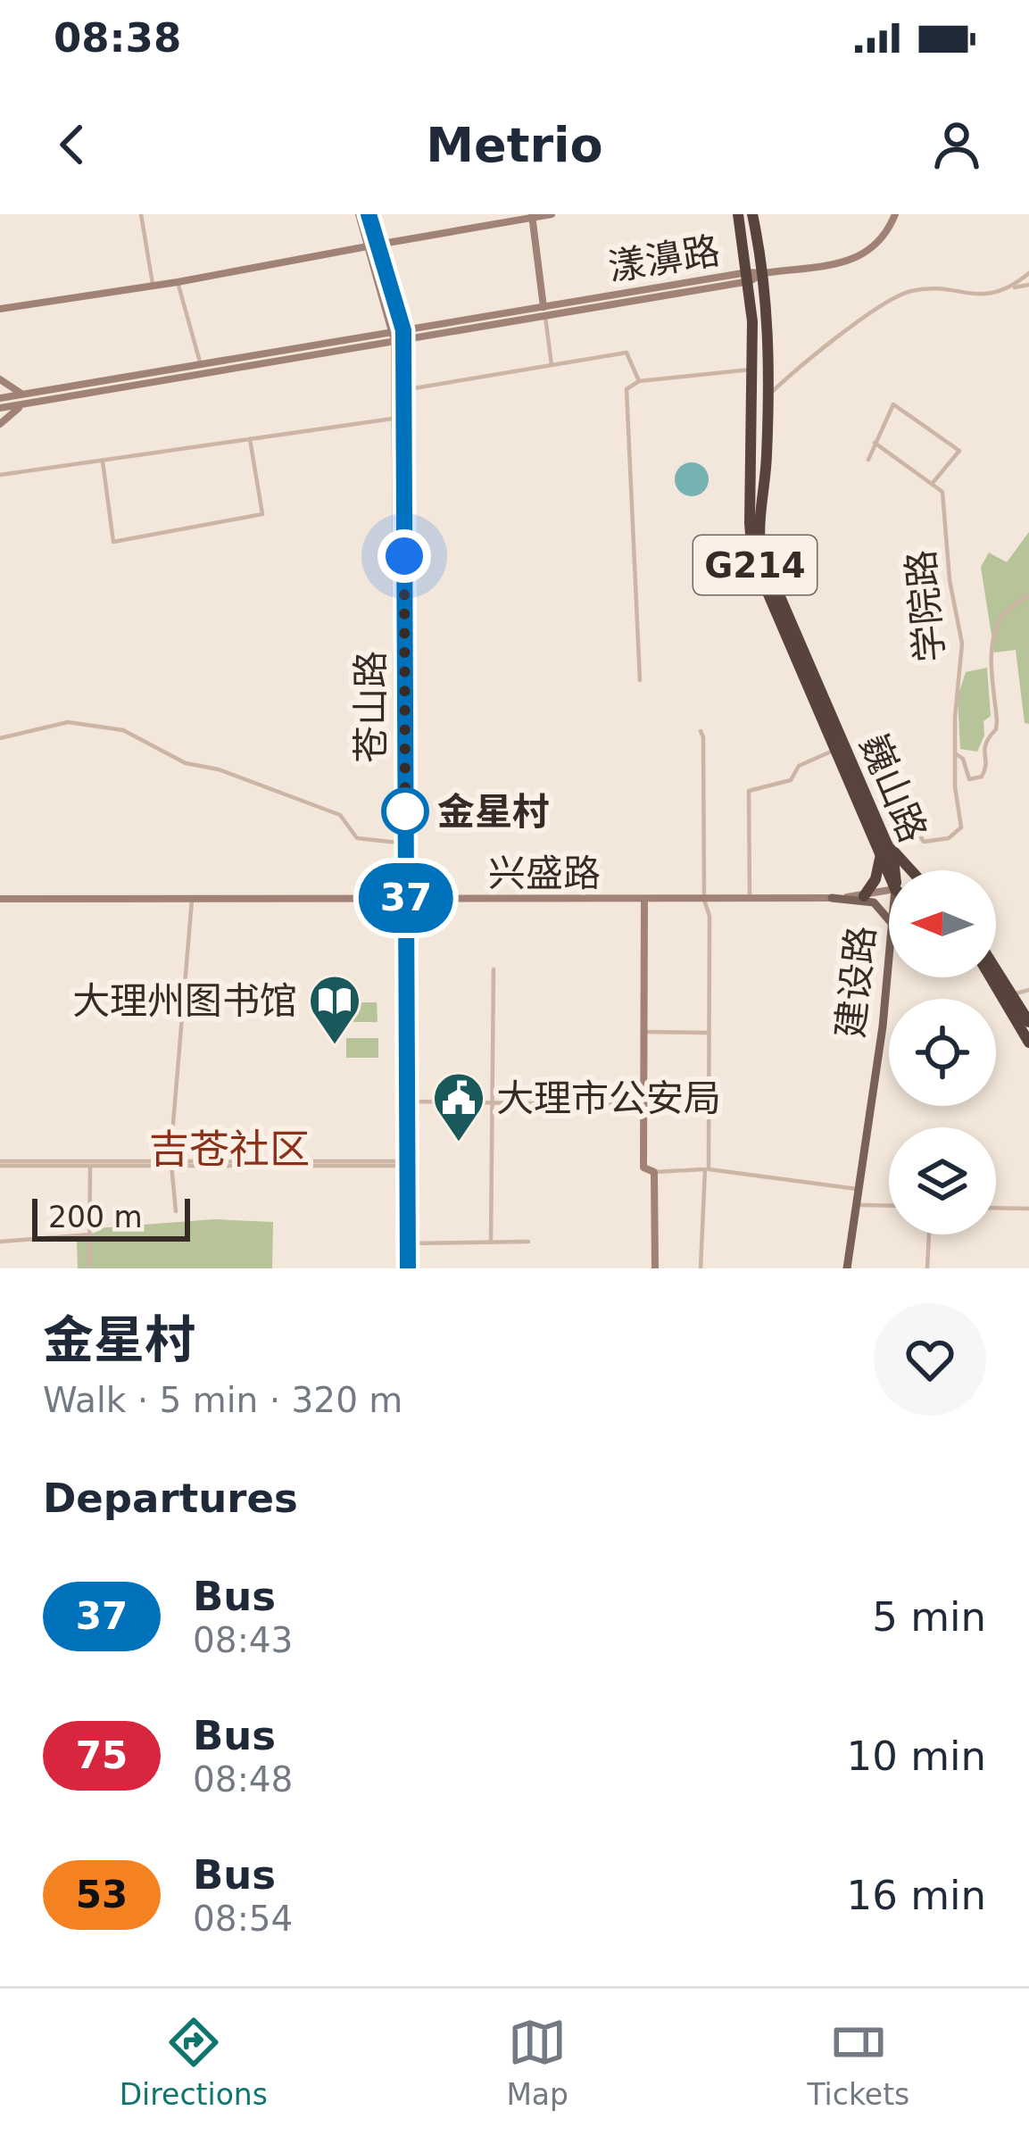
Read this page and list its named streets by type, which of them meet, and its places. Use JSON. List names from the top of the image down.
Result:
{
  "streets": {
    "highway": ["G214", "巍山路"],
    "main road": [
      "漾濞路",
      "苍山路",
      "兴盛路",
      "建设路"
    ],
    "street": ["学院路"]
  },
  "crossings": [
    ["漾濞路", "苍山路"],
    ["漾濞路", "巍山路"],
    ["学院路", "巍山路"],
    ["苍山路", "兴盛路"]
  ],
  "districts": ["吉苍社区"],
  "places": {
    "other": ["金星村"],
    "library": ["大理州图书馆"],
    "public building": ["大理市公安局"]
  },
  "lines": ["bus line 37"],
  "scale_bar": "200 m",
  "north": "left",
  "page": {
    "status": "08:38",
    "header": "Metrio",
    "on_map": "37",
    "scale": "200 m",
    "heading": [
      ["金星村", "Walk · 5 min · 320 m"],
      "Departures"
    ],
    "list": [
      {
        "mark": "37",
        "name": "Bus",
        "note": "08:43",
        "value": "5 min"
      },
      {
        "mark": "75",
        "name": "Bus",
        "note": "08:48",
        "value": "10 min"
      },
      {
        "mark": "53",
        "name": "Bus",
        "note": "08:54",
        "value": "16 min"
      }
    ],
    "tabs": ["Directions", "Map", "Tickets"]
  }
}
